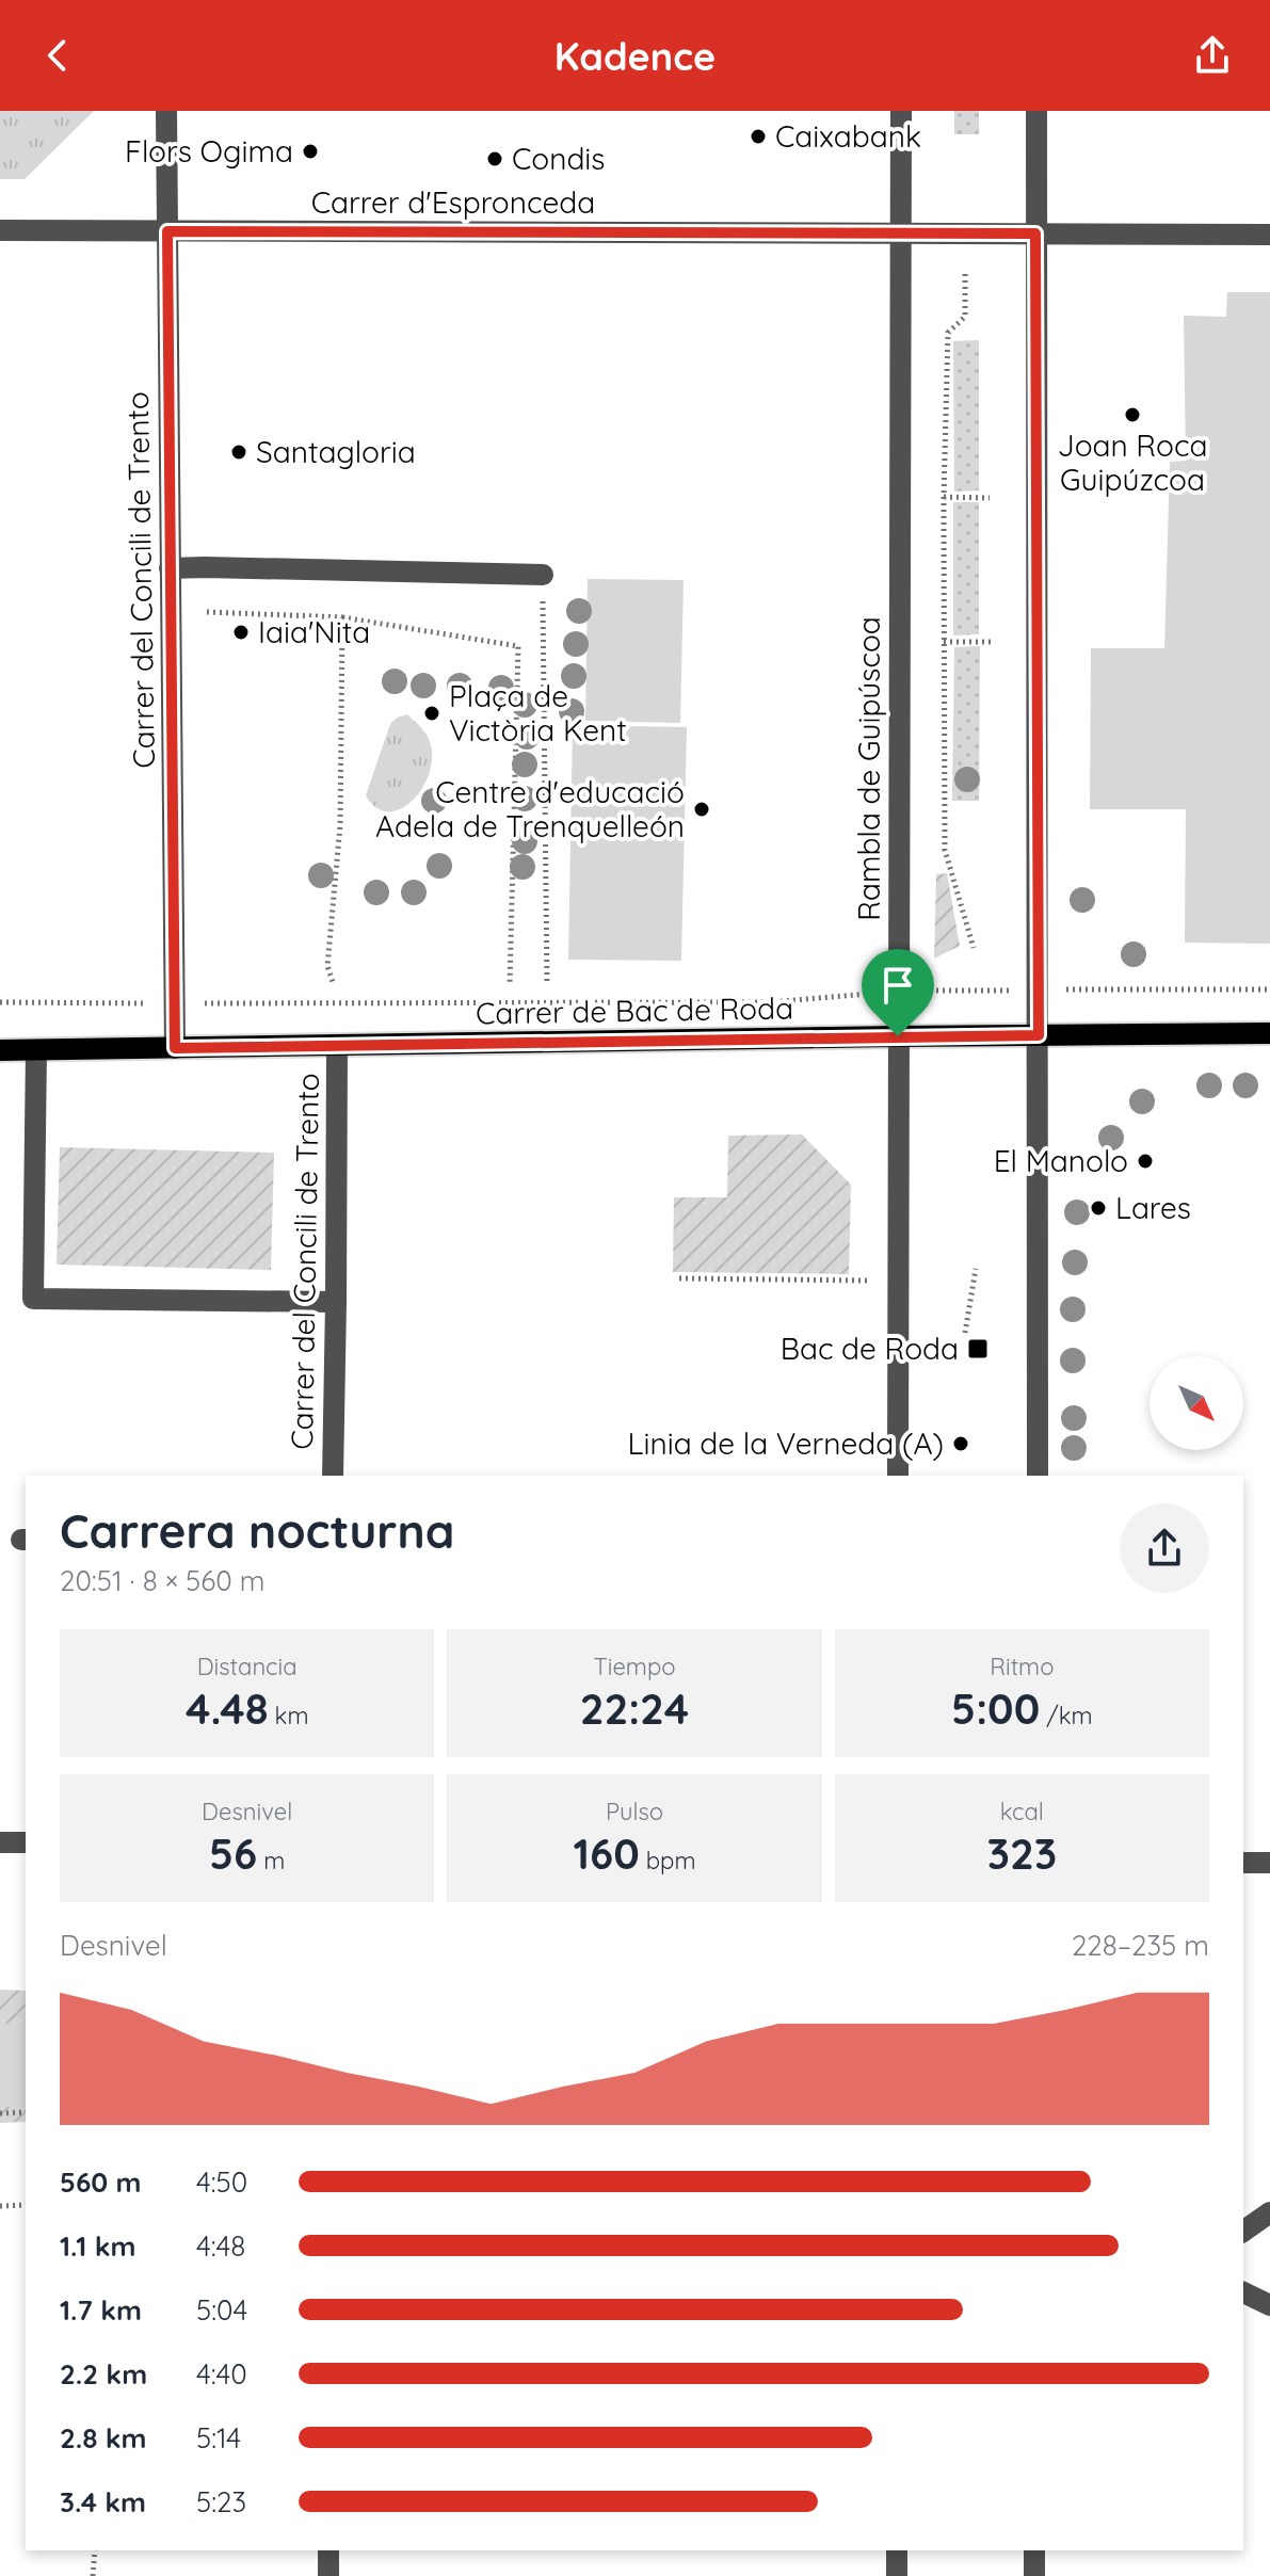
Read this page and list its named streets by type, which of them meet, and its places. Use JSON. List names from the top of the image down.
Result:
{
  "streets": {
    "main road": ["Carrer de Bac de Roda"],
    "street": ["Carrer d'Espronceda", "Carrer del Concili de Trento", "Rambla de Guipúscoa"]
  },
  "crossings": [
    ["Carrer d'Espronceda", "Carrer del Concili de Trento"],
    ["Carrer d'Espronceda", "Rambla de Guipúscoa"],
    ["Carrer del Concili de Trento", "Carrer de Bac de Roda"],
    ["Rambla de Guipúscoa", "Carrer de Bac de Roda"]
  ],
  "places": {
    "other": [
      "Caixabank",
      "Flors Ogima",
      "Condis",
      "Joan Roca Guipúzcoa",
      "Santagloria",
      "Iaia'Nita",
      "Plaça de Victòria Kent",
      "Centre d'educació Adela de Trenquelleón",
      "El Manolo",
      "Lares",
      "Linia de la Verneda (A)"
    ],
    "transit": ["Bac de Roda"]
  },
  "north": "bottom right",
  "page": {
    "header": "Kadence",
    "heading": ["Carrera nocturna", "20:51 · 8 × 560 m"],
    "stats": [
      ["Distancia", "4.48 km"],
      ["Tiempo", "22:24"],
      ["Ritmo", "5:00 /km"],
      ["Desnivel", "56 m"],
      ["Pulso", "160 bpm"],
      ["kcal", "323"]
    ],
    "chart": ["Desnivel", "228–235 m"],
    "list": [
      {
        "name": "560 m",
        "note": "4:50"
      },
      {
        "name": "1.1 km",
        "note": "4:48"
      },
      {
        "name": "1.7 km",
        "note": "5:04"
      },
      {
        "name": "2.2 km",
        "note": "4:40"
      },
      {
        "name": "2.8 km",
        "note": "5:14"
      },
      {
        "name": "3.4 km",
        "note": "5:23"
      }
    ]
  }
}
